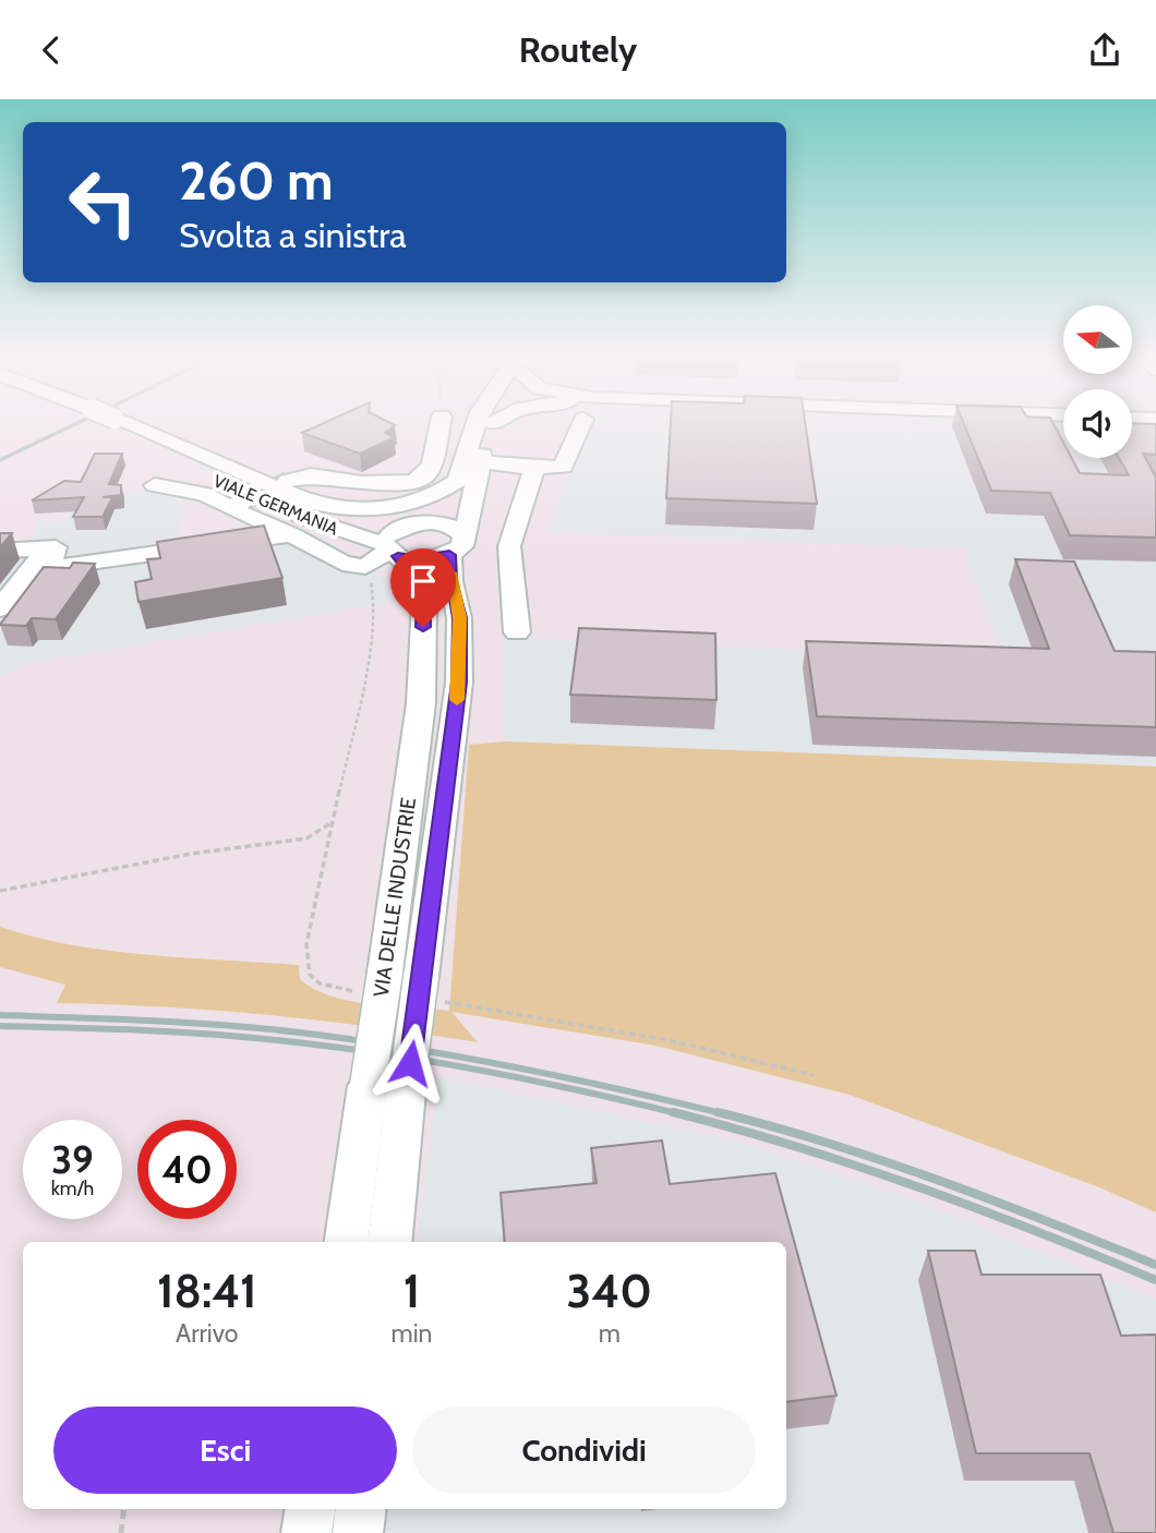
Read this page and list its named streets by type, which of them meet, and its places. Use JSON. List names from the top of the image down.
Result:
{
  "streets": {
    "street": ["VIALE GERMANIA", "VIA DELLE INDUSTRIE"]
  },
  "crossings": [
    ["VIALE GERMANIA", "VIA DELLE INDUSTRIE"]
  ],
  "north": "left",
  "page": {
    "header": "Routely",
    "turn": ["260 m", "Svolta a sinistra"],
    "speed": "39 km/h",
    "limit": "40",
    "eta": [
      "18:41",
      "Arrivo",
      "1",
      "min",
      "340",
      "m"
    ],
    "buttons": ["Esci", "Condividi"]
  }
}
